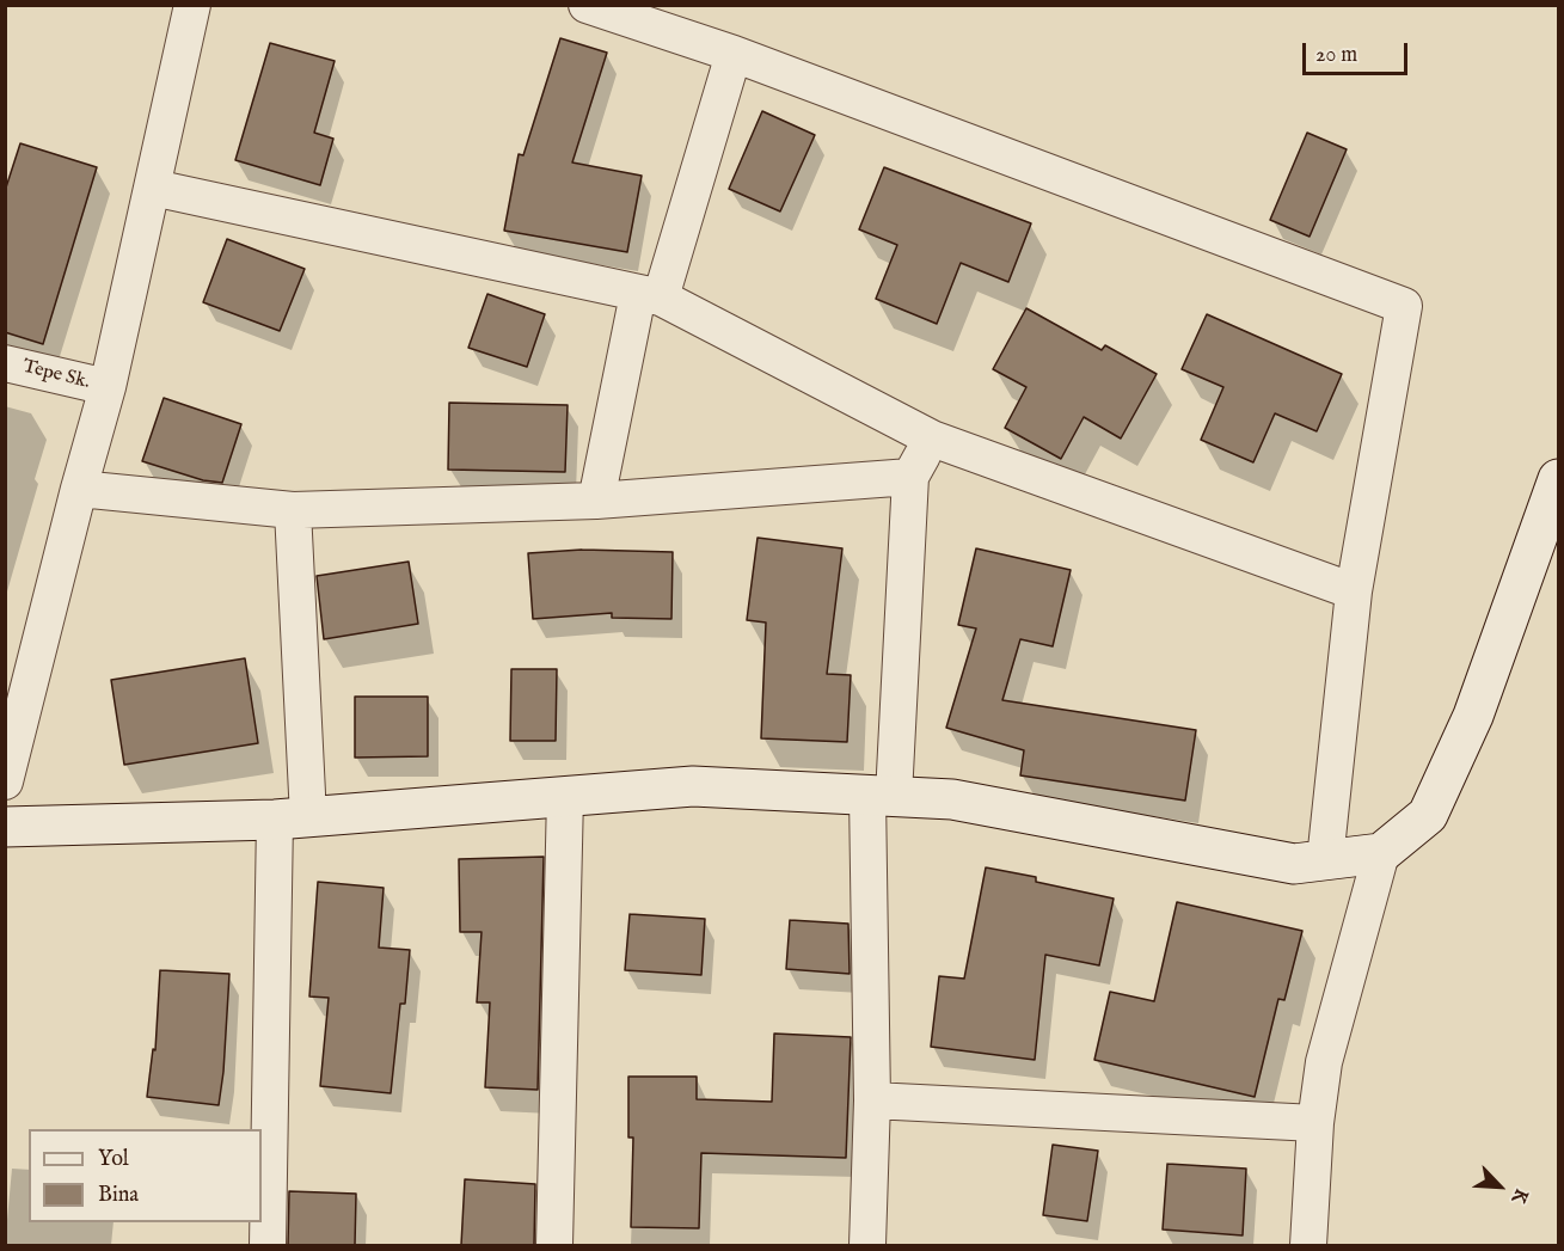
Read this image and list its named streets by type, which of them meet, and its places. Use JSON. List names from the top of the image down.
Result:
{
  "streets": {
    "street": ["Tepe Sk."]
  },
  "legend": ["Yol", "Bina"],
  "scale_bar": "20 m",
  "north": "bottom right"
}
